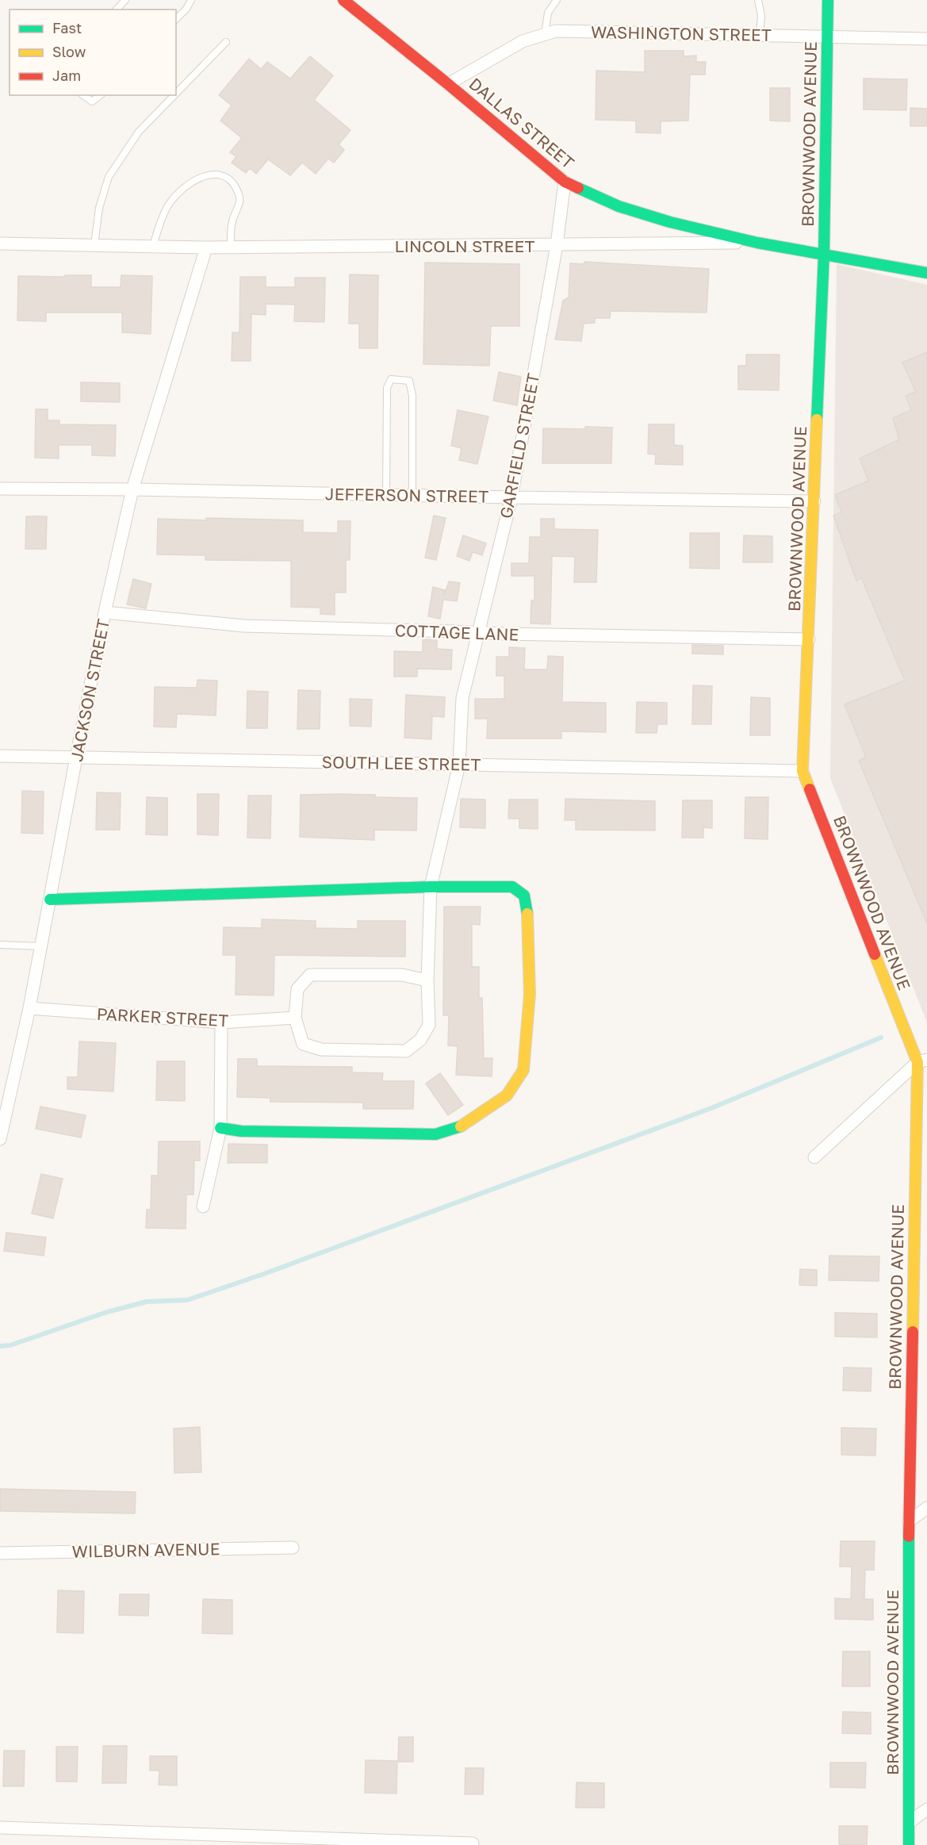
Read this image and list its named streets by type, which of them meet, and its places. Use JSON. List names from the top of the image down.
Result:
{
  "streets": {
    "street": [
      "WASHINGTON STREET",
      "DALLAS STREET",
      "BROWNWOOD AVENUE",
      "LINCOLN STREET",
      "GARFIELD STREET",
      "JEFFERSON STREET",
      "COTTAGE LANE",
      "JACKSON STREET",
      "SOUTH LEE STREET",
      "PARKER STREET",
      "WILBURN AVENUE"
    ]
  },
  "crossings": [
    ["WASHINGTON STREET", "DALLAS STREET"],
    ["WASHINGTON STREET", "BROWNWOOD AVENUE"],
    ["DALLAS STREET", "LINCOLN STREET"],
    ["DALLAS STREET", "GARFIELD STREET"],
    ["BROWNWOOD AVENUE", "LINCOLN STREET"],
    ["BROWNWOOD AVENUE", "JEFFERSON STREET"],
    ["BROWNWOOD AVENUE", "COTTAGE LANE"],
    ["BROWNWOOD AVENUE", "SOUTH LEE STREET"],
    ["LINCOLN STREET", "GARFIELD STREET"],
    ["LINCOLN STREET", "JACKSON STREET"],
    ["GARFIELD STREET", "JEFFERSON STREET"],
    ["GARFIELD STREET", "COTTAGE LANE"],
    ["GARFIELD STREET", "SOUTH LEE STREET"],
    ["JEFFERSON STREET", "JACKSON STREET"],
    ["COTTAGE LANE", "JACKSON STREET"],
    ["JACKSON STREET", "SOUTH LEE STREET"],
    ["JACKSON STREET", "PARKER STREET"]
  ],
  "legend": ["Fast", "Slow", "Jam"]
}
